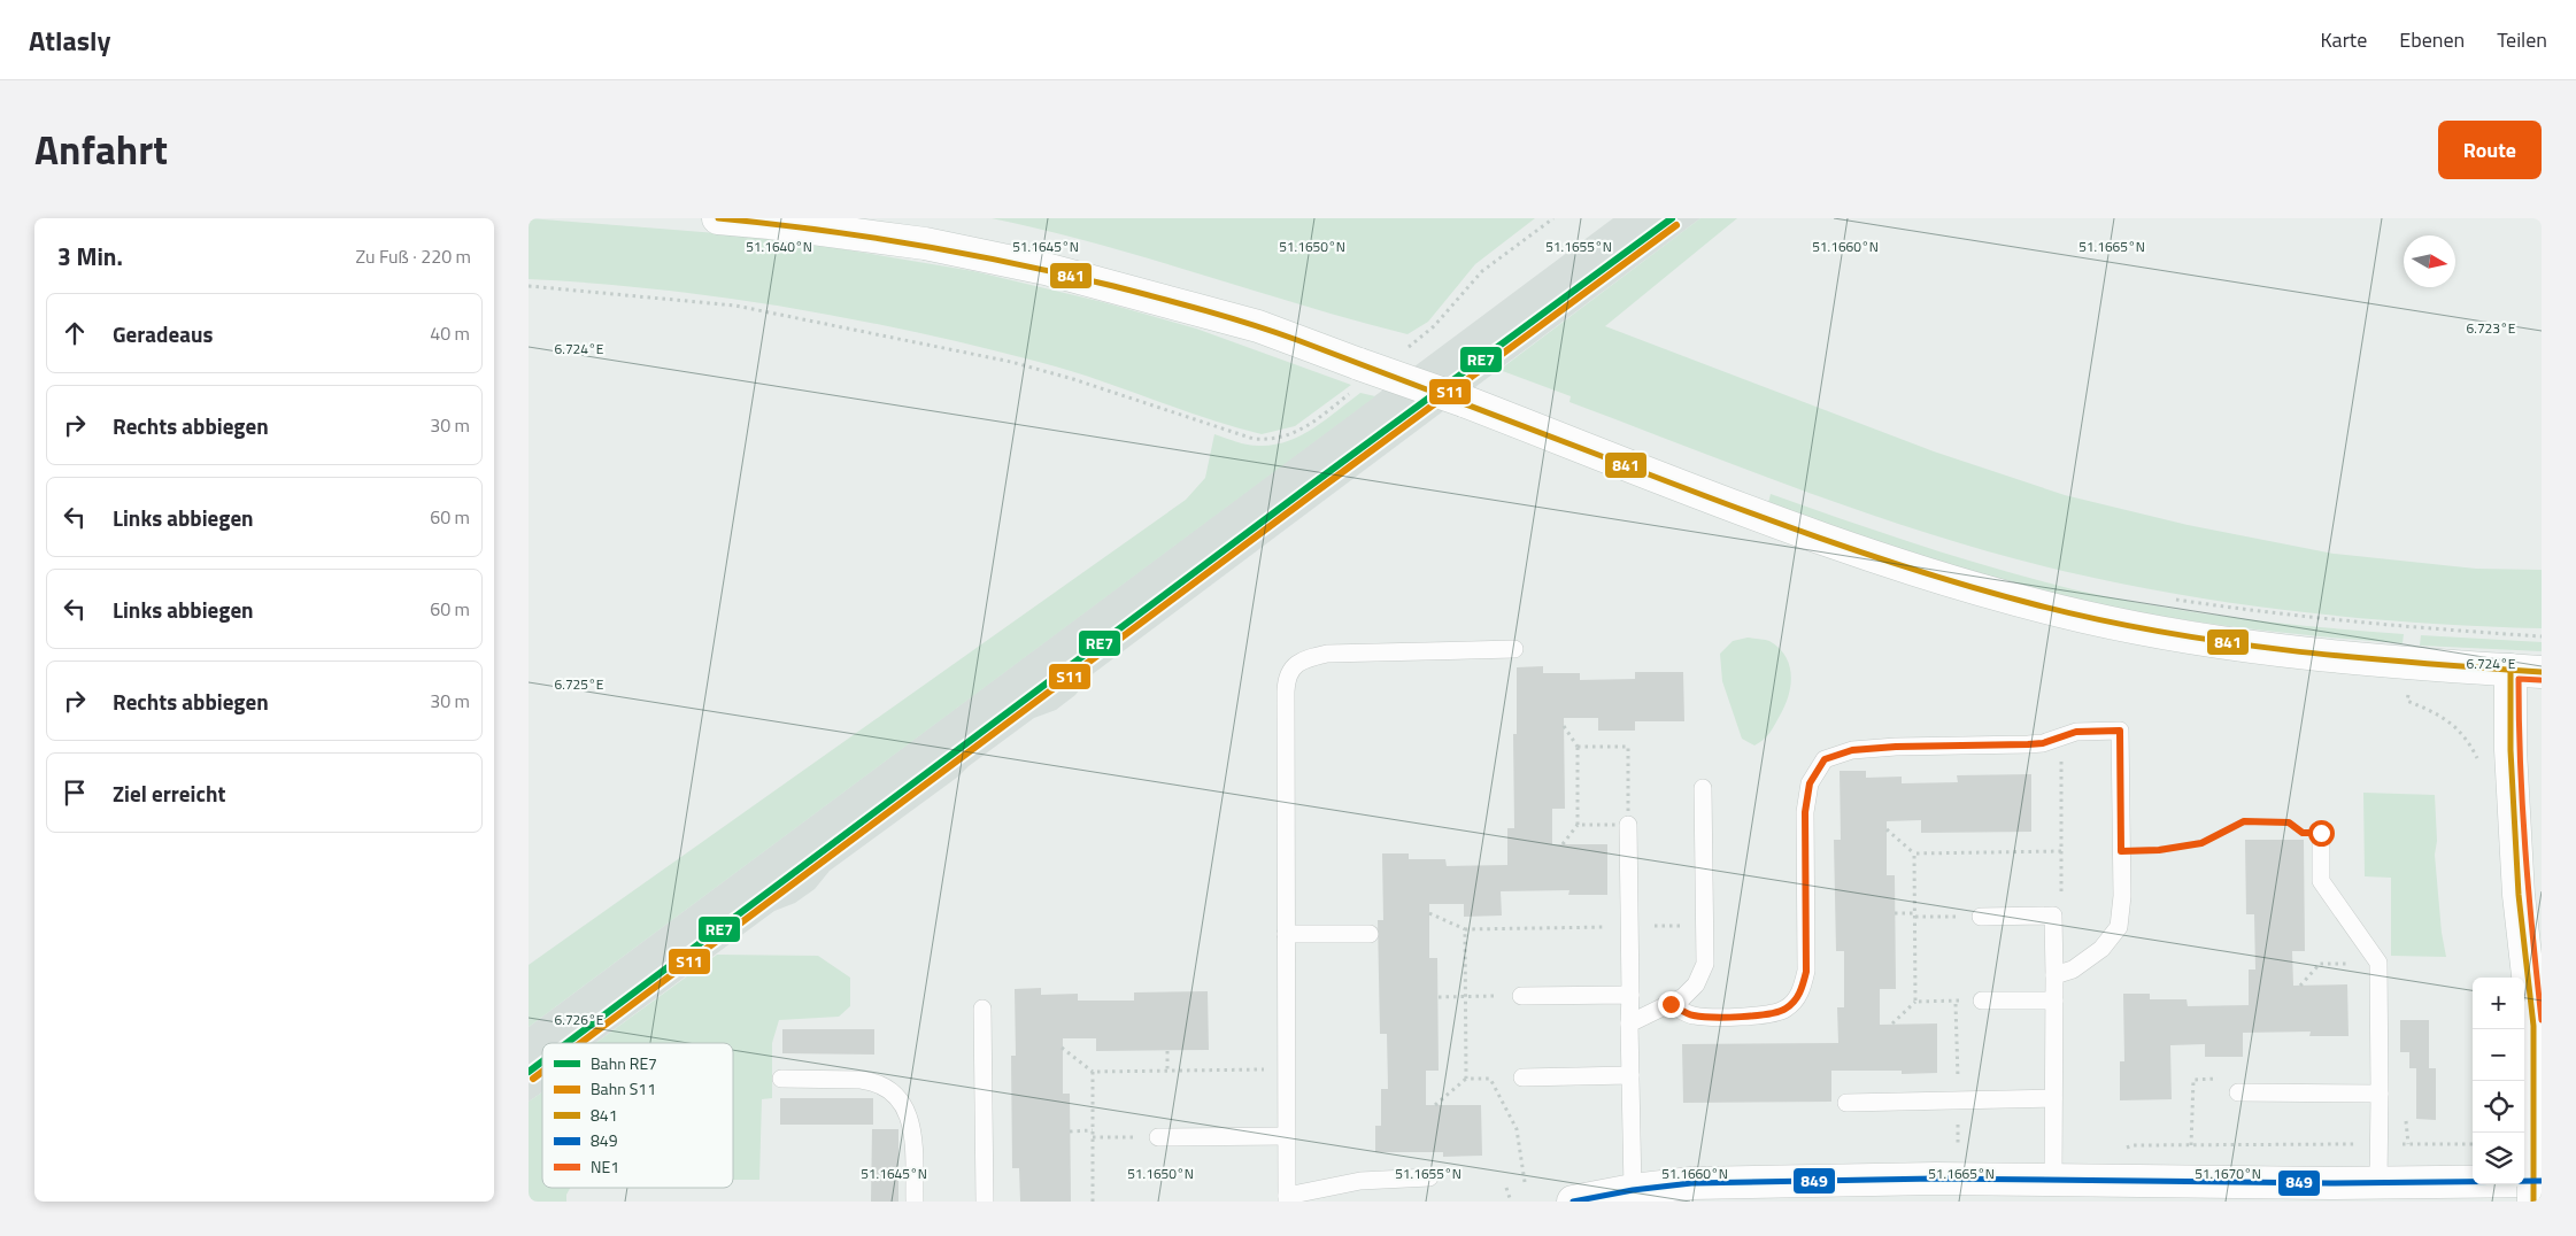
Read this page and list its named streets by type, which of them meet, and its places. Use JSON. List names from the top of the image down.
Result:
{
  "lines": [
    "rail line RE7",
    "transit line 841",
    "rail line S11",
    "transit line NE1",
    "transit line 849"
  ],
  "legend": [
    "Bahn RE7",
    "Bahn S11",
    "841",
    "849",
    "NE1"
  ],
  "north": "right",
  "page": {
    "header": "Atlasly",
    "nav": ["Karte", "Ebenen", "Teilen"],
    "title": "Anfahrt",
    "buttons": "Route",
    "heading": ["3 Min.", "Zu Fuß · 220 m"],
    "list": [
      ["Geradeaus", "40 m"],
      ["Rechts abbiegen", "30 m"],
      ["Links abbiegen", "60 m"],
      ["Links abbiegen", "60 m"],
      ["Rechts abbiegen", "30 m"],
      "Ziel erreicht"
    ],
    "map_buttons": ["+", "−"]
  },
  "coordinates": [
    "51.1640°N",
    "51.1645°N",
    "51.1650°N",
    "51.1655°N",
    "51.1660°N",
    "51.1665°N",
    "6.723°E",
    "6.724°E",
    "6.725°E",
    "6.726°E",
    "51.1670°N"
  ]
}
